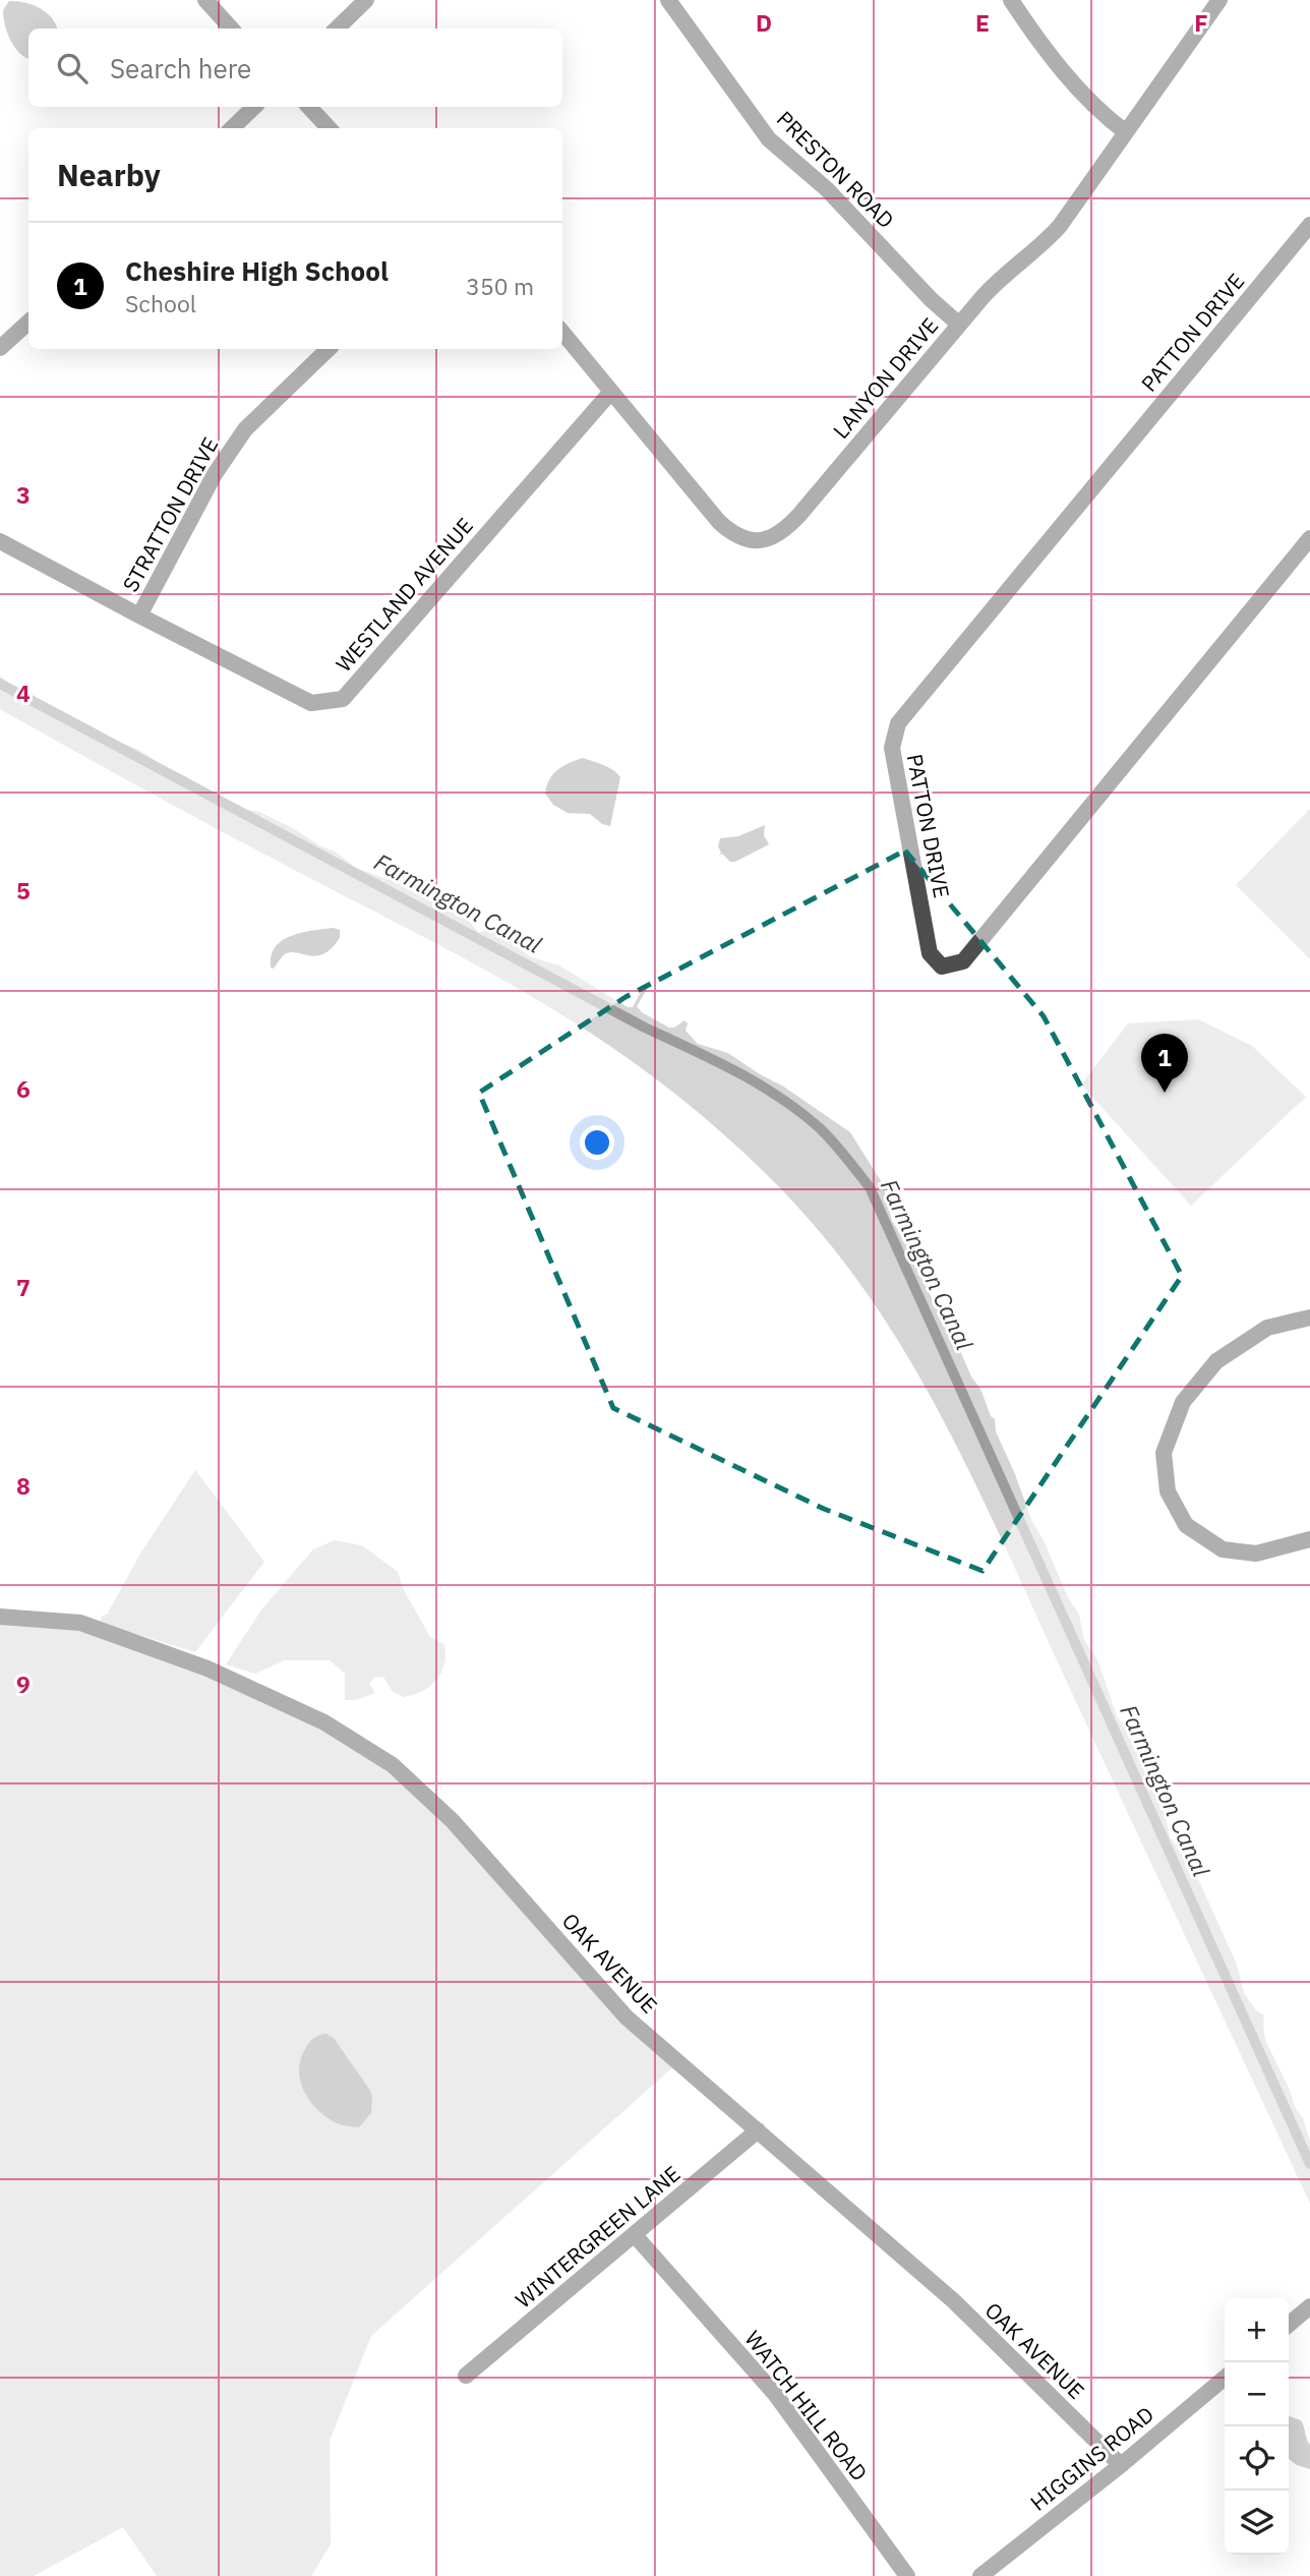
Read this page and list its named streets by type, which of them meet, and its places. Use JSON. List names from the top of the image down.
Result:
{
  "streets": {
    "street": [
      "PRESTON ROAD",
      "PATTON DRIVE",
      "LANYON DRIVE",
      "STRATTON DRIVE",
      "WESTLAND AVENUE",
      "OAK AVENUE",
      "WINTERGREEN LANE",
      "WATCH HILL ROAD",
      "HIGGINS ROAD"
    ]
  },
  "crossings": [
    ["PRESTON ROAD", "LANYON DRIVE"],
    ["LANYON DRIVE", "WESTLAND AVENUE"],
    ["STRATTON DRIVE", "WESTLAND AVENUE"],
    ["OAK AVENUE", "WINTERGREEN LANE"],
    ["OAK AVENUE", "HIGGINS ROAD"],
    ["WINTERGREEN LANE", "WATCH HILL ROAD"]
  ],
  "water": ["Farmington Canal"],
  "page": {
    "search": "Search here",
    "heading": "Nearby",
    "list": [
      {
        "mark": "1",
        "name": "Cheshire High School",
        "note": "School",
        "value": "350 m"
      }
    ],
    "pins": "1",
    "map_buttons": ["+", "−"]
  },
  "grid": {
    "columns": ["D", "E", "F"],
    "rows": [
      "3",
      "4",
      "5",
      "6",
      "7",
      "8",
      "9"
    ]
  }
}
